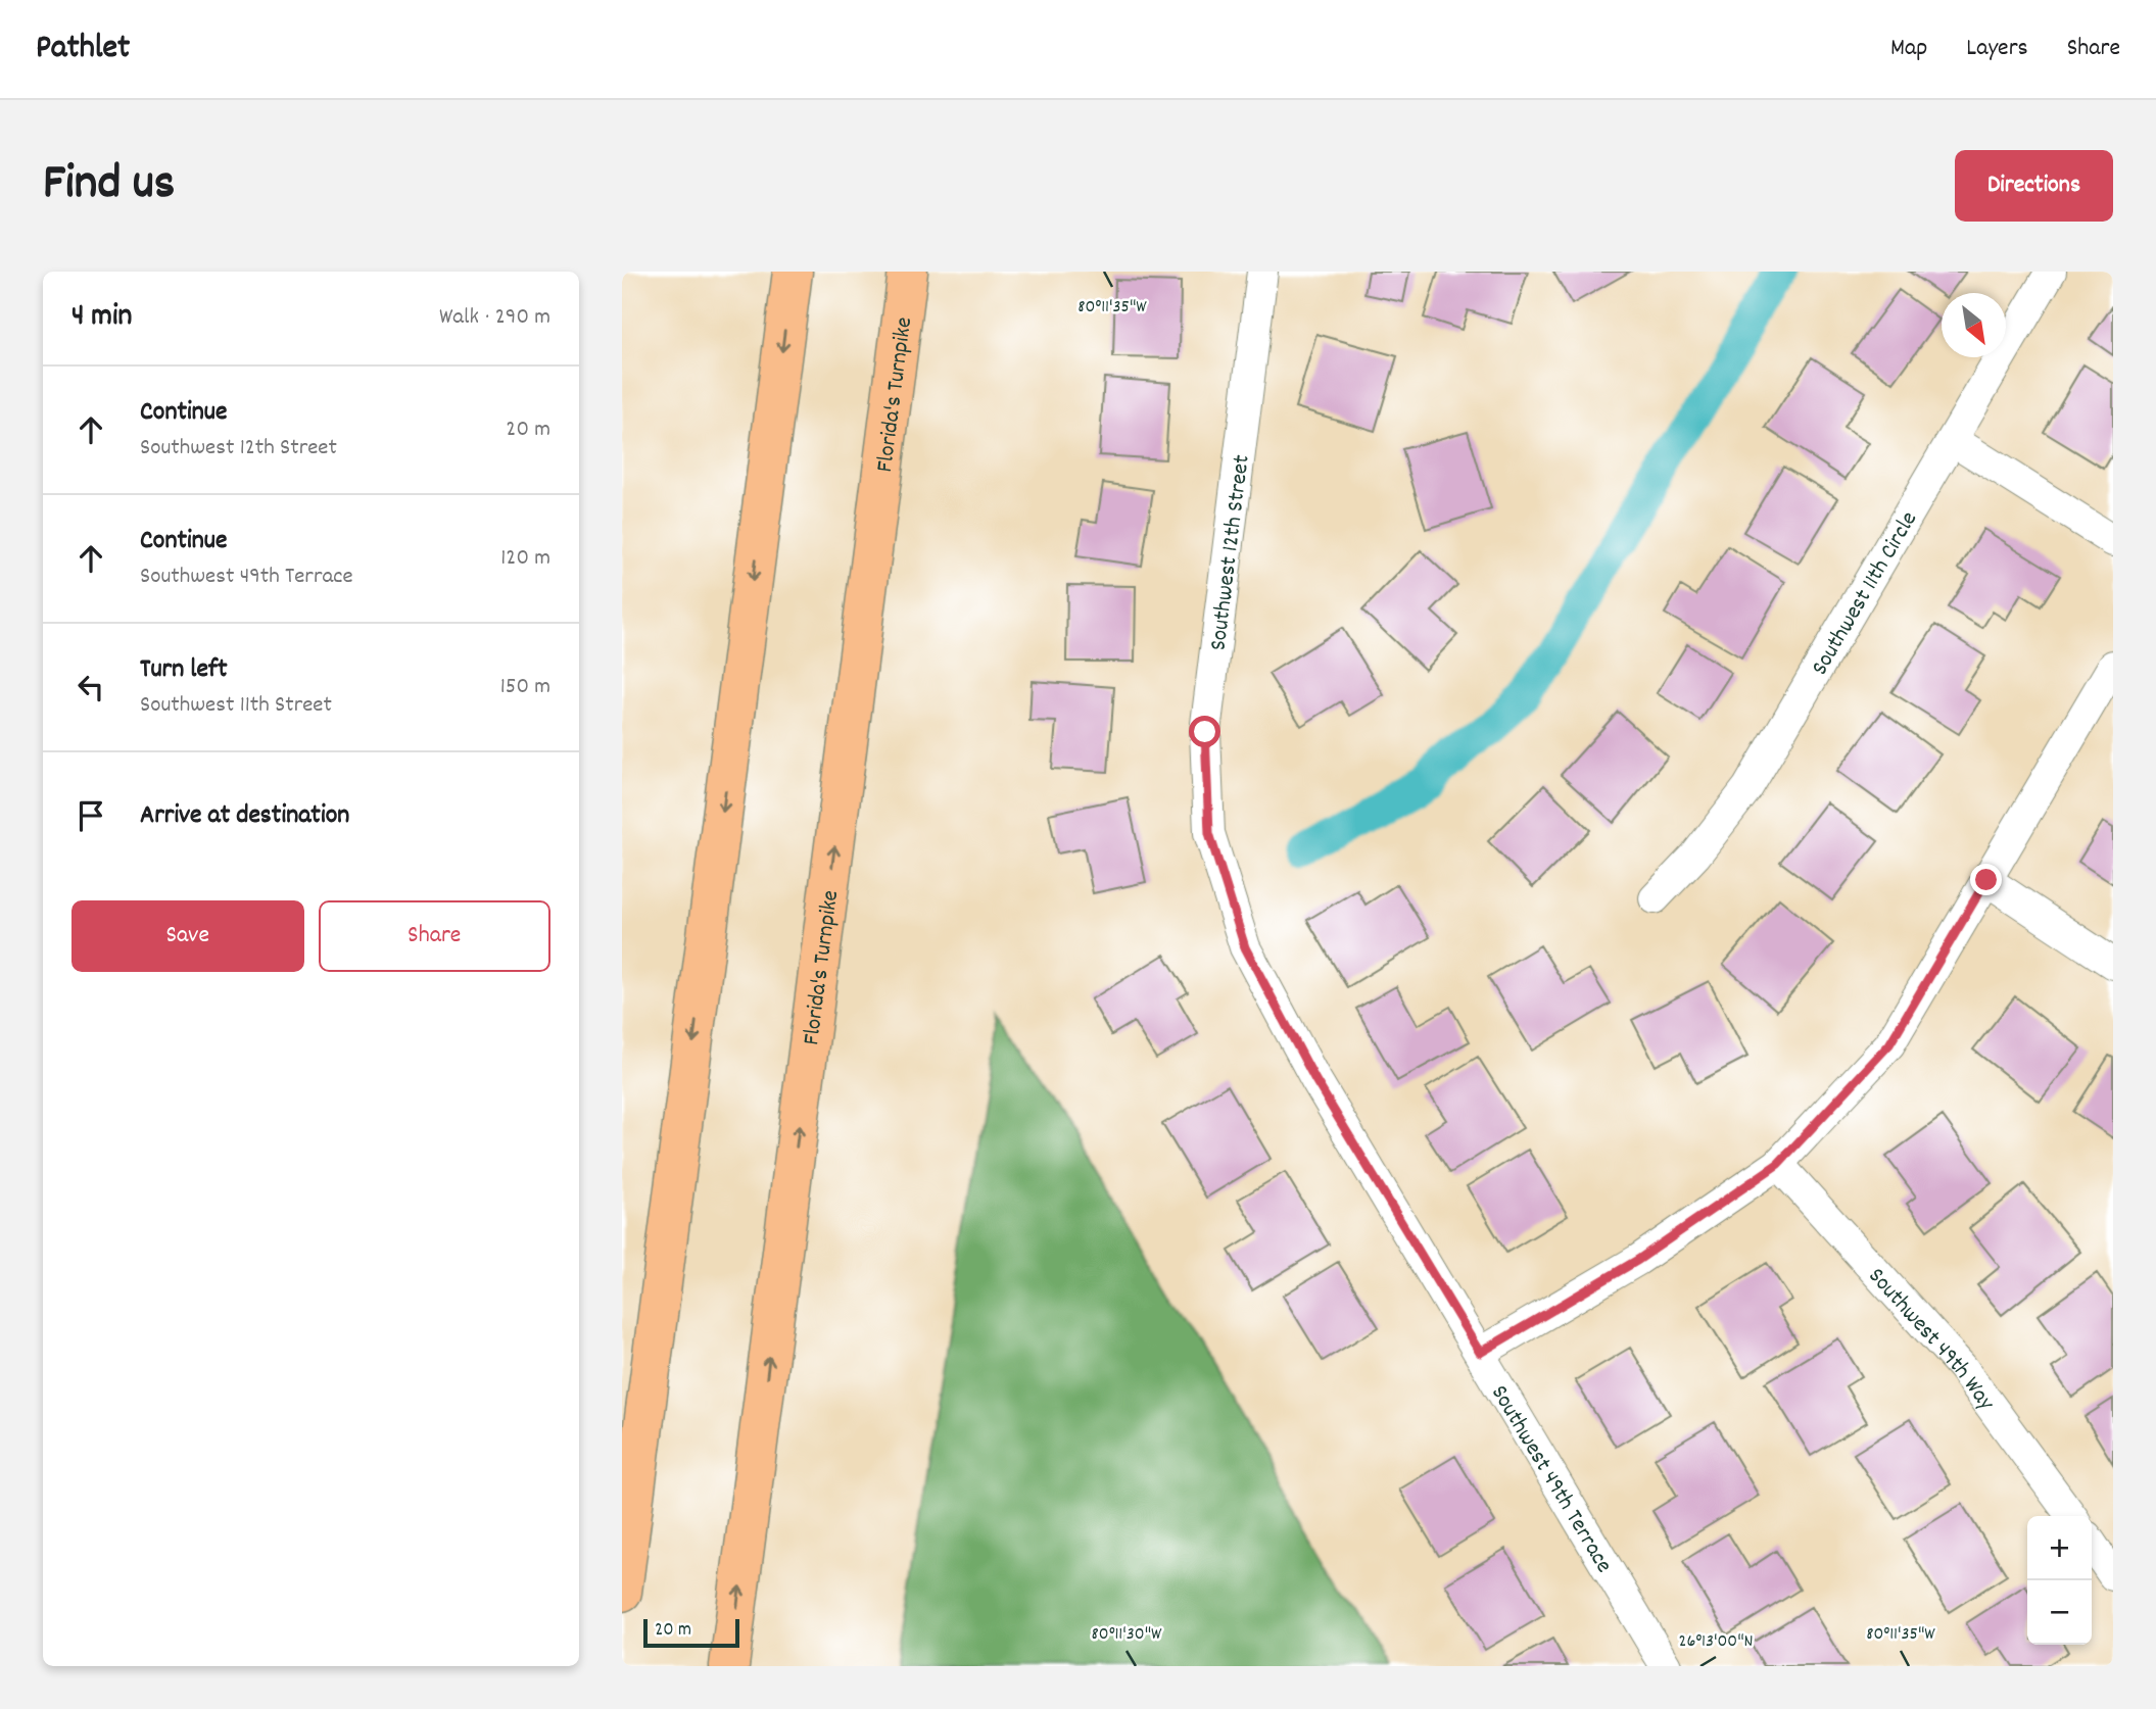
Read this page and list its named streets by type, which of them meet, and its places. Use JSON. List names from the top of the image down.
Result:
{
  "streets": {
    "highway": ["Florida's Turnpike"],
    "street": [
      "Southwest 12th Street",
      "Southwest 11th Circle",
      "Southwest 49th Way",
      "Southwest 49th Terrace"
    ]
  },
  "crossings": [
    ["Southwest 12th Street", "Southwest 49th Terrace"]
  ],
  "scale_bar": "20 m",
  "north": "bottom right",
  "page": {
    "header": "Pathlet",
    "nav": ["Map", "Layers", "Share"],
    "title": "Find us",
    "buttons": [
      "Directions",
      ["Save", "Share"]
    ],
    "heading": ["4 min", "Walk · 290 m"],
    "list": [
      ["Continue", "Southwest 12th Street", "20 m"],
      ["Continue", "Southwest 49th Terrace", "120 m"],
      ["Turn left", "Southwest 11th Street", "150 m"],
      "Arrive at destination"
    ],
    "map_buttons": ["+", "−"],
    "scale": "20 m"
  },
  "coordinates": ["80°11'35\"W", "80°11'30\"W", "26°13'00\"N"]
}
